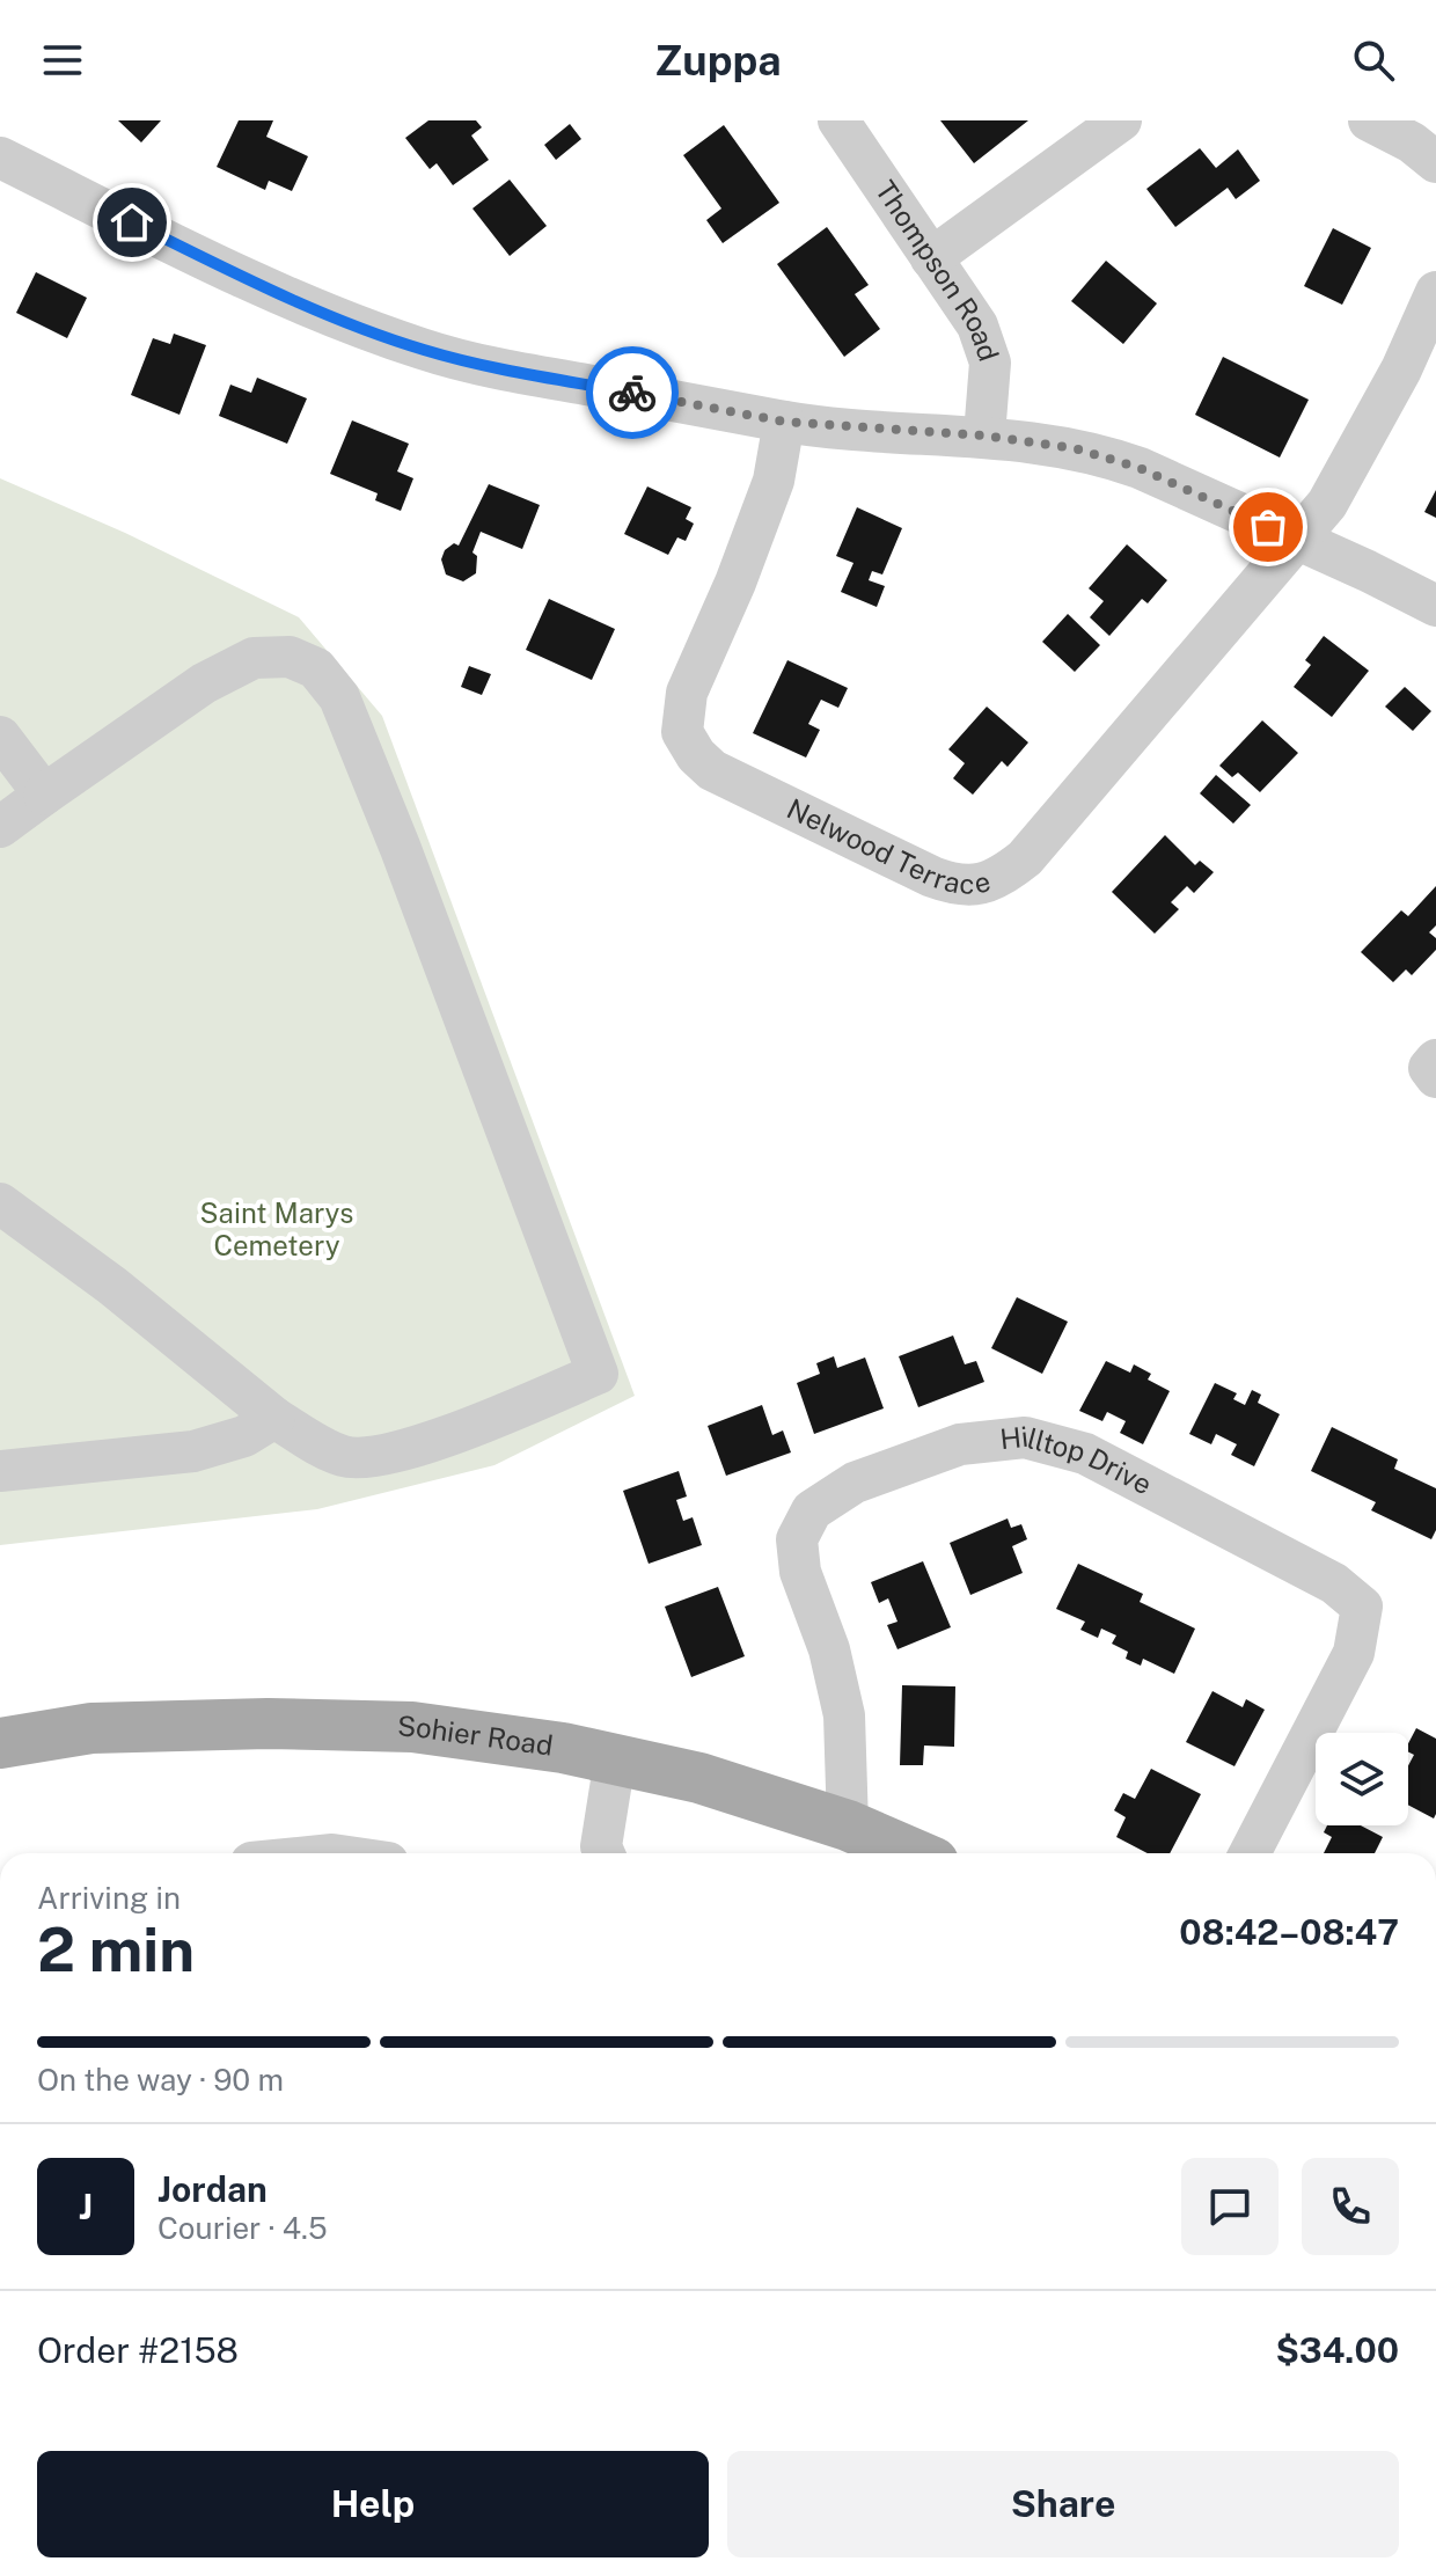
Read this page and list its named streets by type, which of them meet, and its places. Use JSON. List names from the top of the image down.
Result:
{
  "streets": {
    "main road": ["Sohier Road"],
    "street": ["Thompson Road", "Nelwood Terrace", "Hilltop Drive"]
  },
  "crossings": [
    ["Hilltop Drive", "Sohier Road"]
  ],
  "parks": ["Saint Marys Cemetery"],
  "page": {
    "header": "Zuppa",
    "heading": ["2 min", "Arriving in", "08:42–08:47"],
    "panel": [
      "Jordan",
      "Courier · 4.5",
      "Order #2158",
      "$34.00"
    ],
    "bar": "On the way · 90 m",
    "round": "J",
    "buttons": ["Help", "Share"]
  }
}
